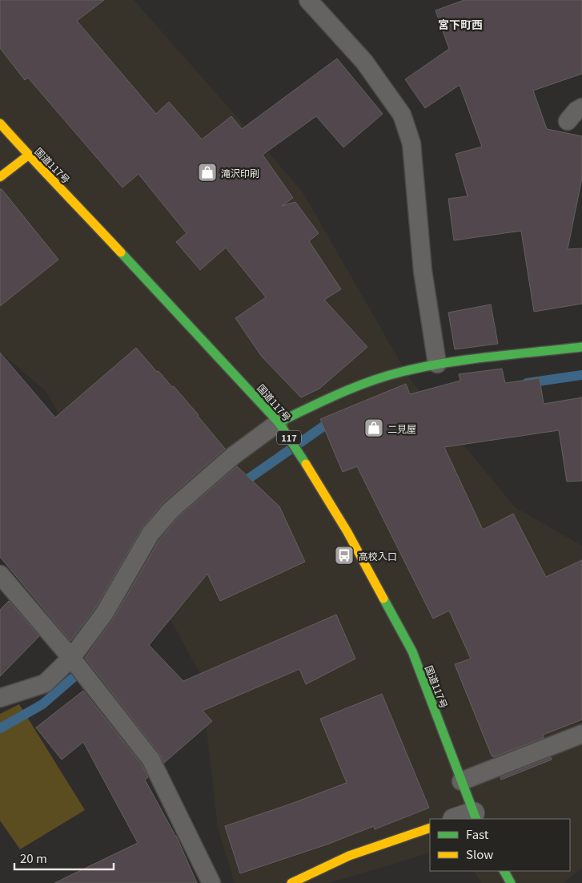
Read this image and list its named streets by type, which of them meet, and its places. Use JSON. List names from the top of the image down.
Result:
{
  "streets": {
    "main road": ["国道117号", "117"]
  },
  "districts": ["宮下町西"],
  "places": {
    "shop": ["滝沢印刷", "二見屋"],
    "bus stop": ["高校入口"]
  },
  "legend": ["Fast", "Slow"],
  "scale_bar": "20 m"
}
